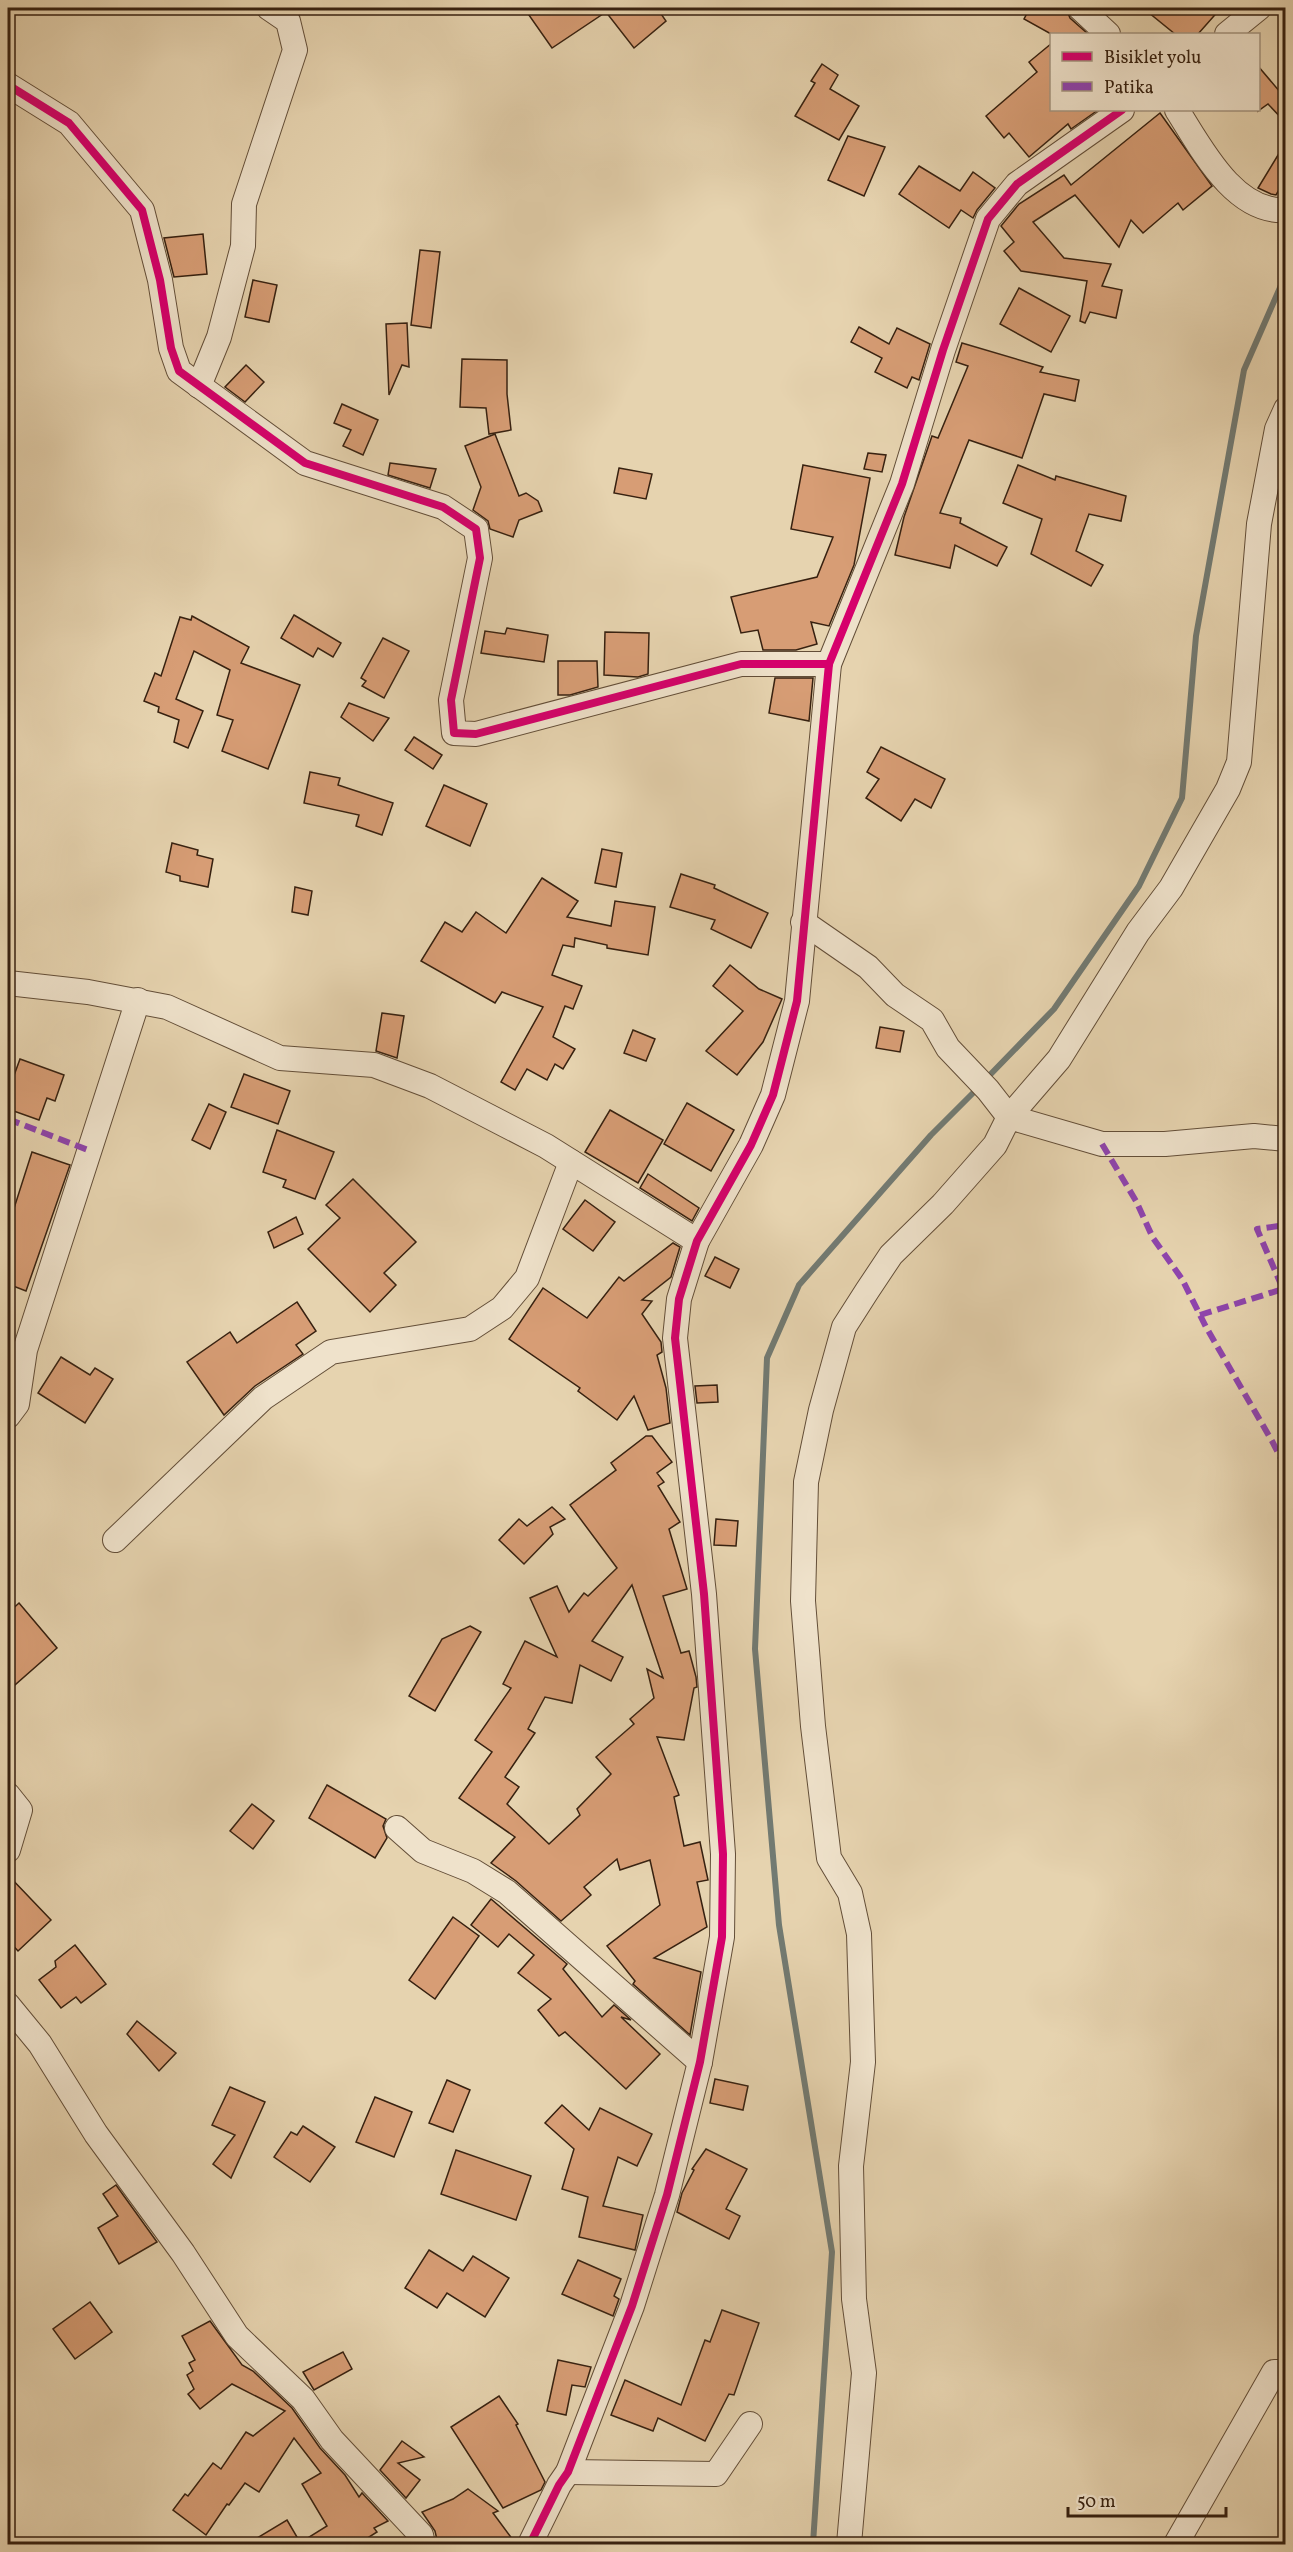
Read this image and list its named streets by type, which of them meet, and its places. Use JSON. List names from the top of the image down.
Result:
{
  "legend": ["Bisiklet yolu", "Patika"],
  "scale_bar": "50 m"
}
